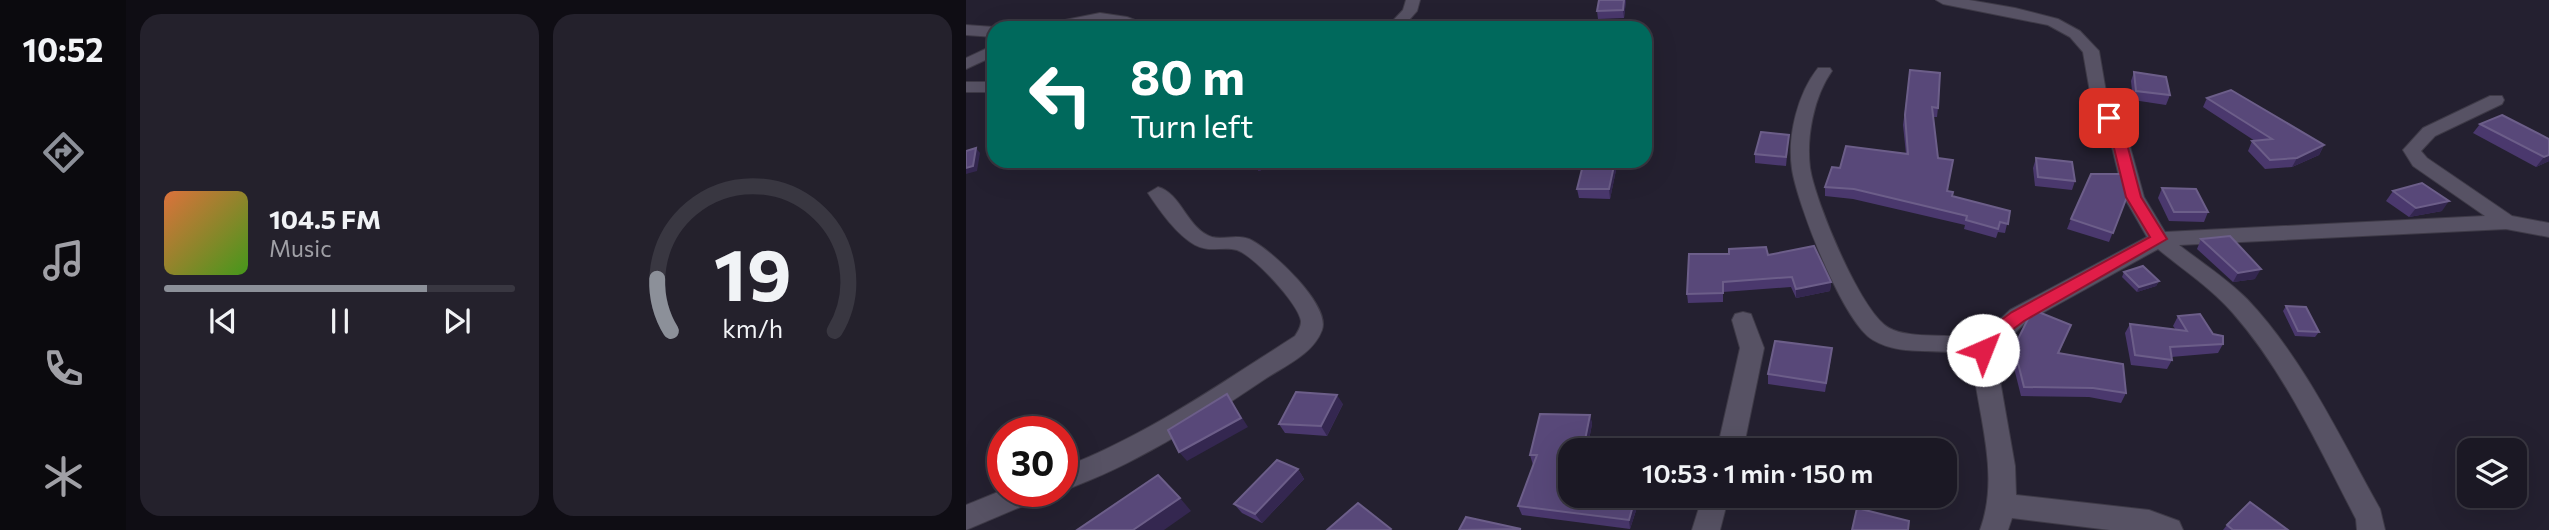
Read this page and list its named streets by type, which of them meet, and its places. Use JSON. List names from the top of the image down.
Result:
{
  "page": {
    "tabs": "10:52",
    "turn": ["80 m", "Turn left"],
    "song": ["104.5 FM", "Music"],
    "limit": "30",
    "trip": "10:53 · 1 min · 150 m",
    "gauge": ["19", "km/h"]
  }
}
